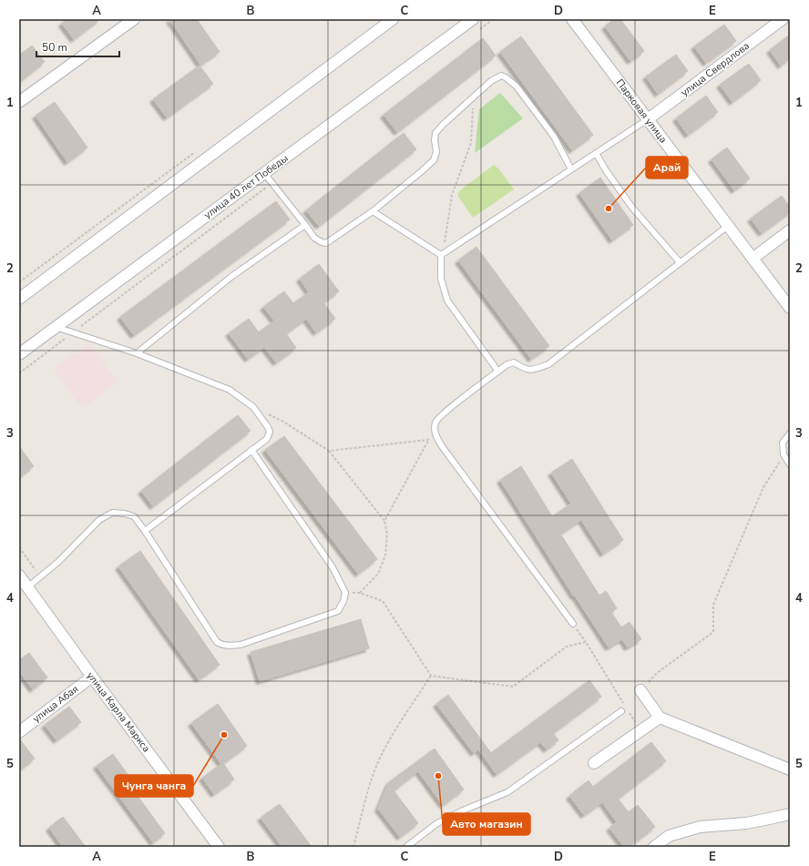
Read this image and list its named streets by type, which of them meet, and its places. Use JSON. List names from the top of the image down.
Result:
{
  "streets": {
    "street": [
      "улица Свердлова",
      "Парковая улица",
      "улица 40 лет Победы",
      "улица Абая",
      "улица Карла Маркса"
    ]
  },
  "crossings": [
    ["улица Свердлова", "Парковая улица"],
    ["улица Абая", "улица Карла Маркса"]
  ],
  "places": ["Арай", "Чунга чанга", "Авто магазин"],
  "scale_bar": "50 m",
  "grid": {
    "columns": [
      "A",
      "B",
      "C",
      "D",
      "E"
    ],
    "rows": [
      "1",
      "2",
      "3",
      "4",
      "5"
    ]
  }
}
